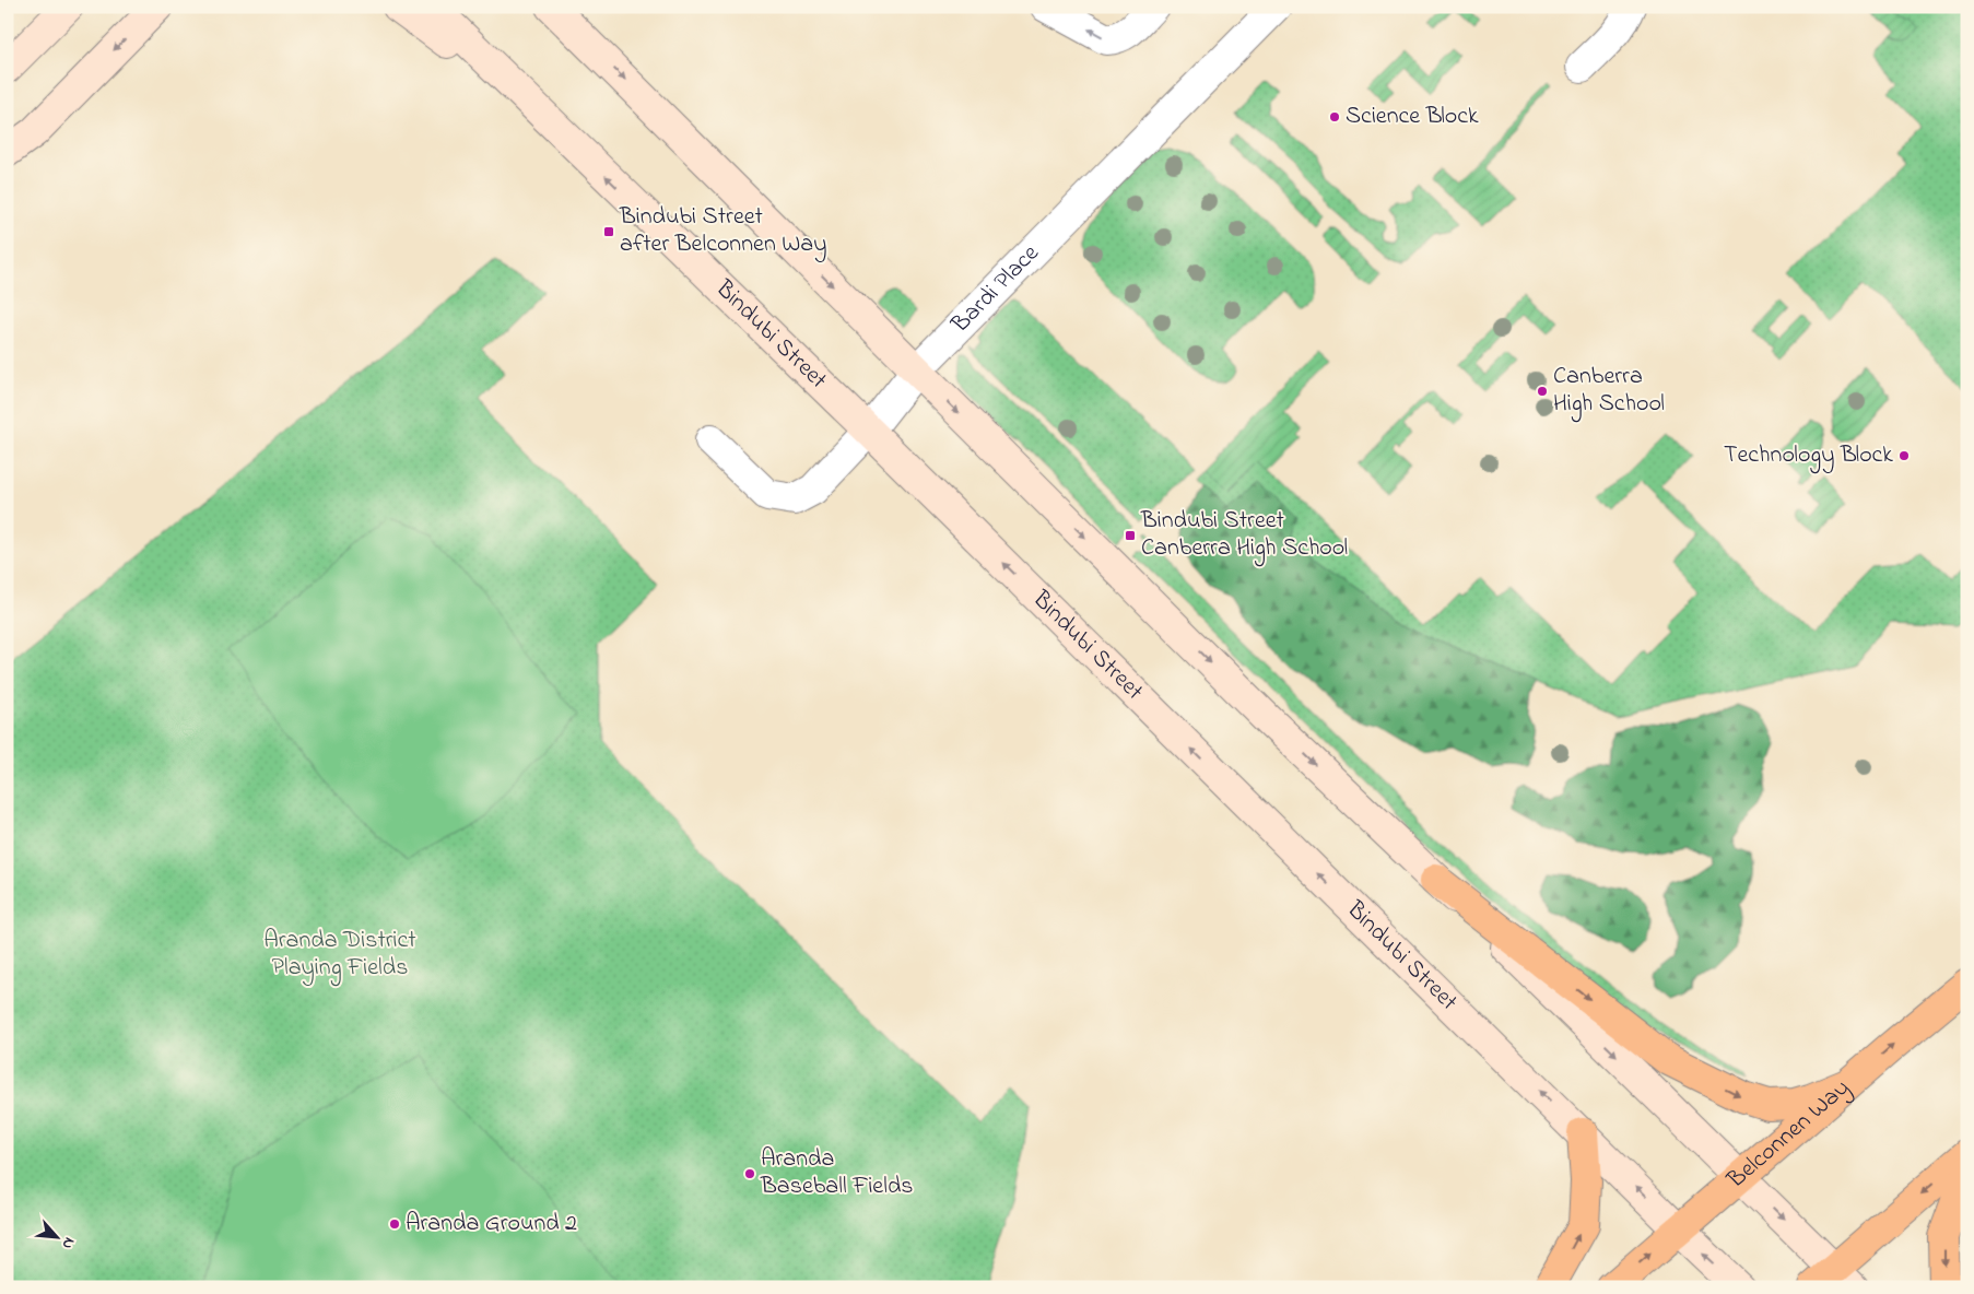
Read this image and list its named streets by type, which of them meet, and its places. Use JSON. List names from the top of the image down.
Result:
{
  "streets": {
    "main road": ["Bindubi Street", "Belconnen Way"],
    "street": ["Bardi Place"]
  },
  "crossings": [
    ["Bardi Place", "Bindubi Street"],
    ["Bindubi Street", "Belconnen Way"]
  ],
  "one_way": ["Belconnen Way"],
  "parks": ["Aranda District Playing Fields"],
  "places": {
    "other": [
      "Science Block",
      "Canberra High School",
      "Technology Block",
      "Aranda Baseball Fields",
      "Aranda Ground 2"
    ],
    "transit": ["Bindubi Street after Belconnen Way", "Bindubi Street Canberra High School"]
  },
  "north": "bottom right"
}
